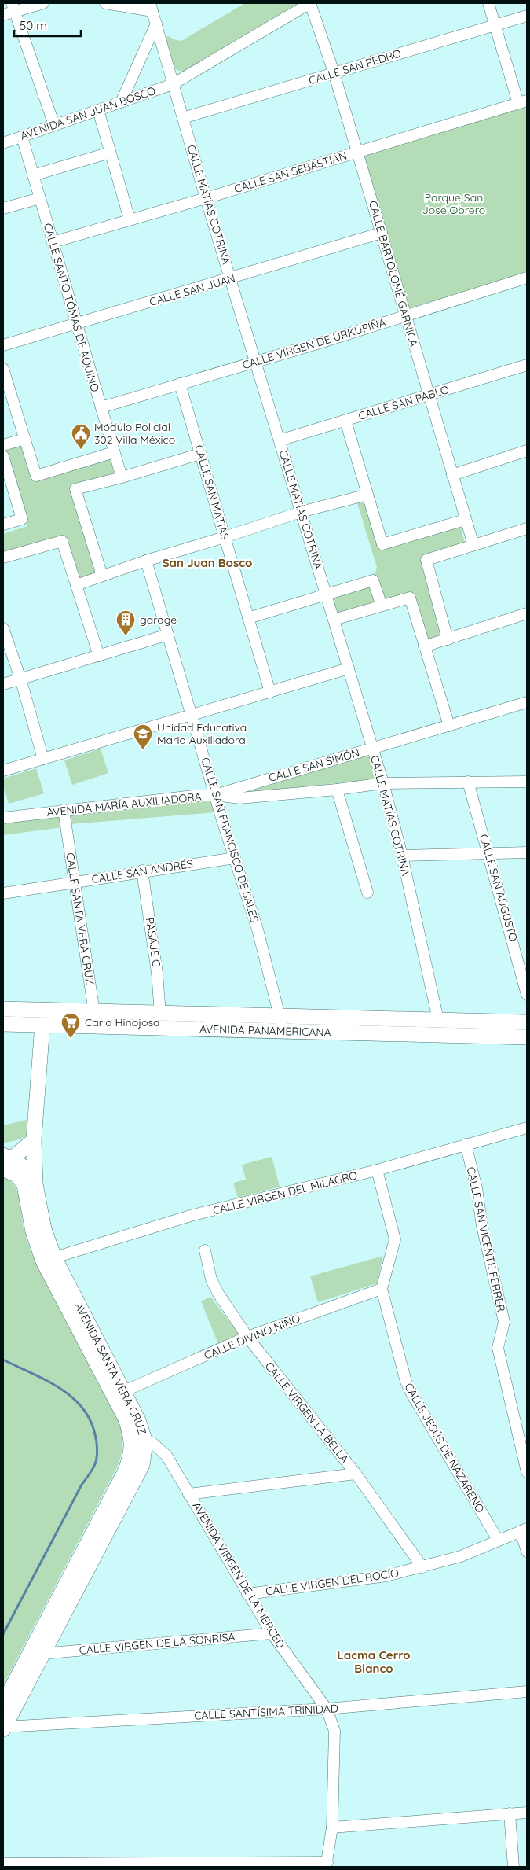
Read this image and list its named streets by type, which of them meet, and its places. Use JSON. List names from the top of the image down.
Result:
{
  "streets": {
    "main road": ["AVENIDA PANAMERICANA", "AVENIDA SANTA VERA CRUZ"],
    "street": [
      "CALLE SAN PEDRO",
      "AVENIDA SAN JUAN BOSCO",
      "CALLE SAN SEBASTIÁN",
      "CALLE MATÍAS COTRINA",
      "CALLE BARTOLOMÉ GARNICA",
      "CALLE SAN JUAN",
      "CALLE SANTO TÓMAS DE AQUINO",
      "CALLE VIRGEN DE URKUPIÑA",
      "CALLE SAN PABLO",
      "CALLE SAN MATIAS",
      "CALLE SAN SIMÓN",
      "AVENIDA MARÍA AUXILIADORA",
      "CALLE SAN FRANCISCO DE SALES",
      "CALLE SAN ANDRÉS",
      "CALLE SAN AUGUSTO",
      "CALLE SANTA VERA CRUZ",
      "PASAJE C",
      "CALLE VIRGEN DEL MILAGRO",
      "CALLE SAN VICENTE FERRER",
      "CALLE DIVINO NIÑO",
      "CALLE VIRGEN LA BELLA",
      "CALLE JESÚS DE NAZARENO",
      "AVENIDA VIRGEN DE LA MERCED",
      "CALLE VIRGEN DEL ROCÍO",
      "CALLE VIRGEN DE LA SONRISA",
      "CALLE SANTÍSIMA TRINIDAD"
    ]
  },
  "crossings": [
    ["CALLE SAN PEDRO", "CALLE MATÍAS COTRINA"],
    ["CALLE SAN PEDRO", "CALLE BARTOLOMÉ GARNICA"],
    ["AVENIDA SAN JUAN BOSCO", "CALLE MATÍAS COTRINA"],
    ["AVENIDA SAN JUAN BOSCO", "CALLE BARTOLOMÉ GARNICA"],
    ["AVENIDA SAN JUAN BOSCO", "CALLE SANTO TÓMAS DE AQUINO"],
    ["CALLE SAN SEBASTIÁN", "CALLE MATÍAS COTRINA"],
    ["CALLE SAN SEBASTIÁN", "CALLE BARTOLOMÉ GARNICA"],
    ["CALLE SAN SEBASTIÁN", "CALLE SANTO TÓMAS DE AQUINO"],
    ["CALLE MATÍAS COTRINA", "CALLE SAN JUAN"],
    ["CALLE MATÍAS COTRINA", "CALLE VIRGEN DE URKUPIÑA"],
    ["CALLE MATÍAS COTRINA", "CALLE SAN PABLO"],
    ["CALLE MATÍAS COTRINA", "CALLE SAN SIMÓN"],
    ["CALLE MATÍAS COTRINA", "AVENIDA MARÍA AUXILIADORA"],
    ["CALLE MATÍAS COTRINA", "AVENIDA PANAMERICANA"],
    ["CALLE BARTOLOMÉ GARNICA", "CALLE SAN JUAN"],
    ["CALLE BARTOLOMÉ GARNICA", "CALLE VIRGEN DE URKUPIÑA"],
    ["CALLE BARTOLOMÉ GARNICA", "CALLE SAN PABLO"],
    ["CALLE SAN JUAN", "CALLE SANTO TÓMAS DE AQUINO"],
    ["CALLE SANTO TÓMAS DE AQUINO", "CALLE VIRGEN DE URKUPIÑA"],
    ["CALLE VIRGEN DE URKUPIÑA", "CALLE SAN MATIAS"],
    ["CALLE SAN SIMÓN", "AVENIDA MARÍA AUXILIADORA"],
    ["CALLE SAN SIMÓN", "CALLE SAN FRANCISCO DE SALES"],
    ["AVENIDA MARÍA AUXILIADORA", "CALLE SAN FRANCISCO DE SALES"],
    ["AVENIDA MARÍA AUXILIADORA", "CALLE SAN AUGUSTO"],
    ["AVENIDA MARÍA AUXILIADORA", "CALLE SANTA VERA CRUZ"],
    ["CALLE SAN FRANCISCO DE SALES", "CALLE SAN ANDRÉS"],
    ["CALLE SAN FRANCISCO DE SALES", "AVENIDA PANAMERICANA"],
    ["CALLE SAN ANDRÉS", "CALLE SANTA VERA CRUZ"],
    ["CALLE SAN ANDRÉS", "PASAJE C"],
    ["CALLE SANTA VERA CRUZ", "AVENIDA PANAMERICANA"],
    ["PASAJE C", "AVENIDA PANAMERICANA"],
    ["CALLE VIRGEN DEL MILAGRO", "CALLE SAN VICENTE FERRER"],
    ["CALLE VIRGEN DEL MILAGRO", "AVENIDA SANTA VERA CRUZ"],
    ["CALLE VIRGEN DEL MILAGRO", "CALLE JESÚS DE NAZARENO"],
    ["CALLE DIVINO NIÑO", "AVENIDA SANTA VERA CRUZ"],
    ["CALLE DIVINO NIÑO", "CALLE VIRGEN LA BELLA"],
    ["CALLE DIVINO NIÑO", "CALLE JESÚS DE NAZARENO"],
    ["AVENIDA SANTA VERA CRUZ", "AVENIDA VIRGEN DE LA MERCED"],
    ["AVENIDA SANTA VERA CRUZ", "CALLE VIRGEN DE LA SONRISA"],
    ["AVENIDA SANTA VERA CRUZ", "CALLE SANTÍSIMA TRINIDAD"],
    ["CALLE VIRGEN LA BELLA", "CALLE VIRGEN DEL ROCÍO"],
    ["CALLE JESÚS DE NAZARENO", "CALLE VIRGEN DEL ROCÍO"],
    ["AVENIDA VIRGEN DE LA MERCED", "CALLE VIRGEN DEL ROCÍO"],
    ["AVENIDA VIRGEN DE LA MERCED", "CALLE VIRGEN DE LA SONRISA"],
    ["AVENIDA VIRGEN DE LA MERCED", "CALLE SANTÍSIMA TRINIDAD"]
  ],
  "districts": ["San Juan Bosco", "Lacma Cerro Blanco"],
  "parks": ["Parque San José Obrero"],
  "places": {
    "public building": ["Módulo Policial 302 Villa México"],
    "building": ["garage"],
    "school or university": ["Unidad Educativa Maria Auxiliadora"],
    "supermarket": ["Carla Hinojosa"]
  },
  "scale_bar": "50 m"
}
